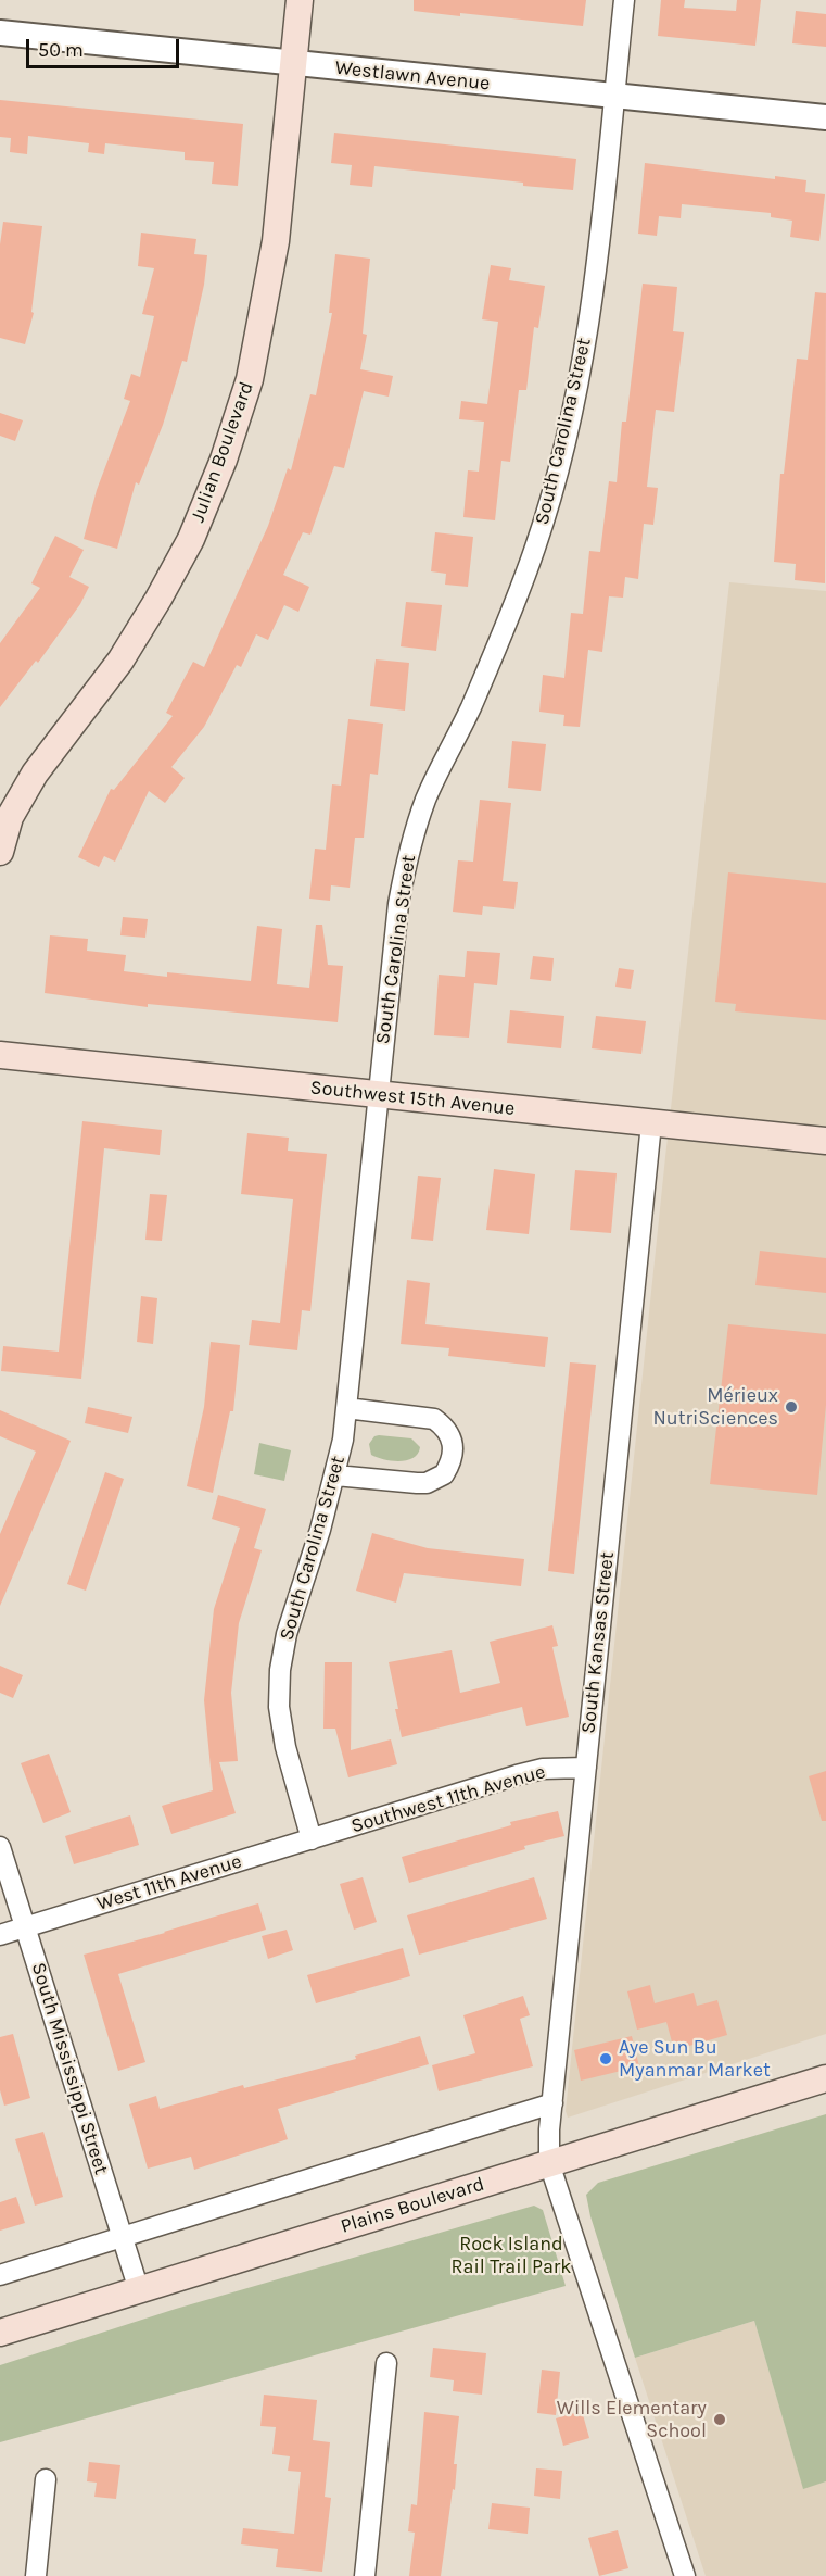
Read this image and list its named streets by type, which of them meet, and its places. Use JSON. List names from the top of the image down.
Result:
{
  "streets": {
    "main road": ["Julian Boulevard", "Southwest 15th Avenue", "Plains Boulevard"],
    "street": [
      "Westlawn Avenue",
      "South Carolina Street",
      "South Kansas Street",
      "Southwest 11th Avenue",
      "West 11th Avenue",
      "South Mississippi Street"
    ]
  },
  "crossings": [
    ["Westlawn Avenue", "South Carolina Street"],
    ["Westlawn Avenue", "Julian Boulevard"],
    ["South Carolina Street", "Southwest 15th Avenue"],
    ["South Carolina Street", "Southwest 11th Avenue"],
    ["South Carolina Street", "West 11th Avenue"],
    ["Southwest 15th Avenue", "South Kansas Street"],
    ["South Kansas Street", "Southwest 11th Avenue"],
    ["South Kansas Street", "Plains Boulevard"],
    ["Southwest 11th Avenue", "West 11th Avenue"],
    ["West 11th Avenue", "South Mississippi Street"],
    ["South Mississippi Street", "Plains Boulevard"]
  ],
  "parks": ["Rock Island Rail Trail Park"],
  "places": ["Mérieux NutriSciences", "Aye Sun Bu Myanmar Market", "Wills Elementary School"],
  "scale_bar": "50 m"
}
